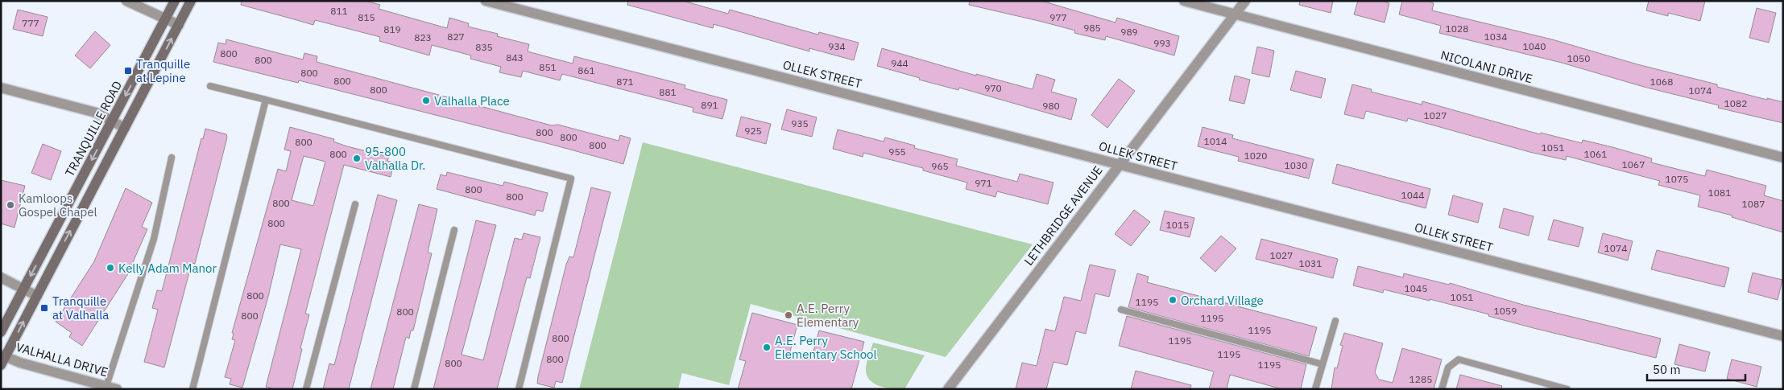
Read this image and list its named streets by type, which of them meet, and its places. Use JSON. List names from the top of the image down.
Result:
{
  "streets": {
    "main road": ["TRANQUILLE ROAD"],
    "street": [
      "NICOLANI DRIVE",
      "OLLEK STREET",
      "LETHBRIDGE AVENUE",
      "VALHALLA DRIVE"
    ]
  },
  "crossings": [
    ["NICOLANI DRIVE", "LETHBRIDGE AVENUE"],
    ["OLLEK STREET", "LETHBRIDGE AVENUE"]
  ],
  "places": {
    "transit": ["Tranquille at Lepine", "Tranquille at Valhalla"],
    "other": [
      "Valhalla Place",
      "95-800 Valhalla Dr.",
      "Kamloops Gospel Chapel",
      "Kelly Adam Manor",
      "Orchard Village",
      "A.E. Perry Elementary",
      "A.E. Perry Elementary School"
    ]
  },
  "house_numbers": [
    "811",
    "815",
    "977",
    "777",
    "985",
    "1028",
    "819",
    "989",
    "827",
    "1034",
    "823",
    "993",
    "934",
    "1040",
    "835",
    "800",
    "843",
    "1050",
    "800",
    "944",
    "851",
    "861",
    "800",
    "800",
    "871",
    "1068",
    "970",
    "800",
    "1074",
    "881",
    "1082",
    "891",
    "980",
    "1027",
    "935",
    "925",
    "800",
    "800",
    "1014",
    "800",
    "800",
    "1051",
    "955",
    "800",
    "1061",
    "1020",
    "1067",
    "1030",
    "965",
    "1075",
    "971",
    "800",
    "1081",
    "1044",
    "800",
    "800",
    "1087",
    "800",
    "1015",
    "1074",
    "1027",
    "1031",
    "1045",
    "800",
    "1051",
    "1195",
    "1059",
    "800",
    "800",
    "1195",
    "1195",
    "800",
    "1195",
    "1195",
    "800",
    "800",
    "1195",
    "1285"
  ],
  "scale_bar": "50 m"
}
